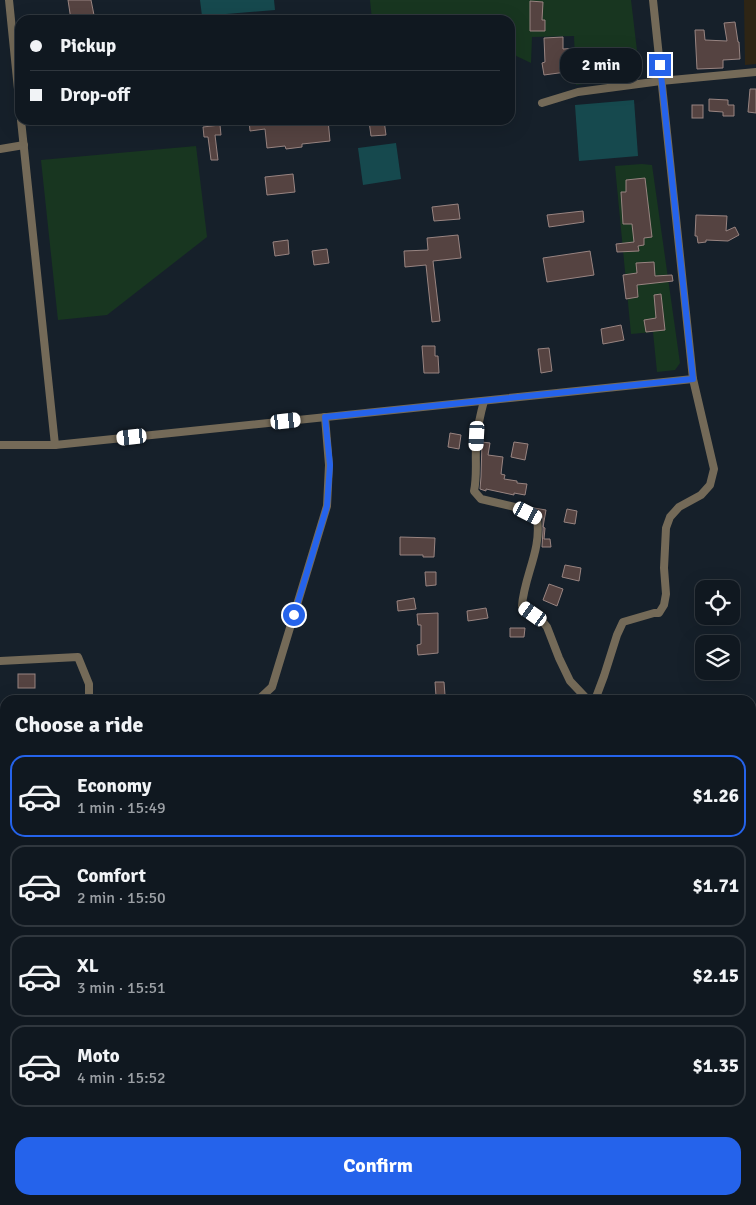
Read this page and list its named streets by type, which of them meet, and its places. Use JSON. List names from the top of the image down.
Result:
{
  "page": {
    "banner": ["Pickup", "Drop-off"],
    "bubble": "2 min",
    "heading": "Choose a ride",
    "list": [
      {
        "name": "Economy",
        "note": "1 min · 15:49",
        "value": "$1.26"
      },
      {
        "name": "Comfort",
        "note": "2 min · 15:50",
        "value": "$1.71"
      },
      {
        "name": "XL",
        "note": "3 min · 15:51",
        "value": "$2.15"
      },
      {
        "name": "Moto",
        "note": "4 min · 15:52",
        "value": "$1.35"
      }
    ],
    "buttons": "Confirm"
  }
}
